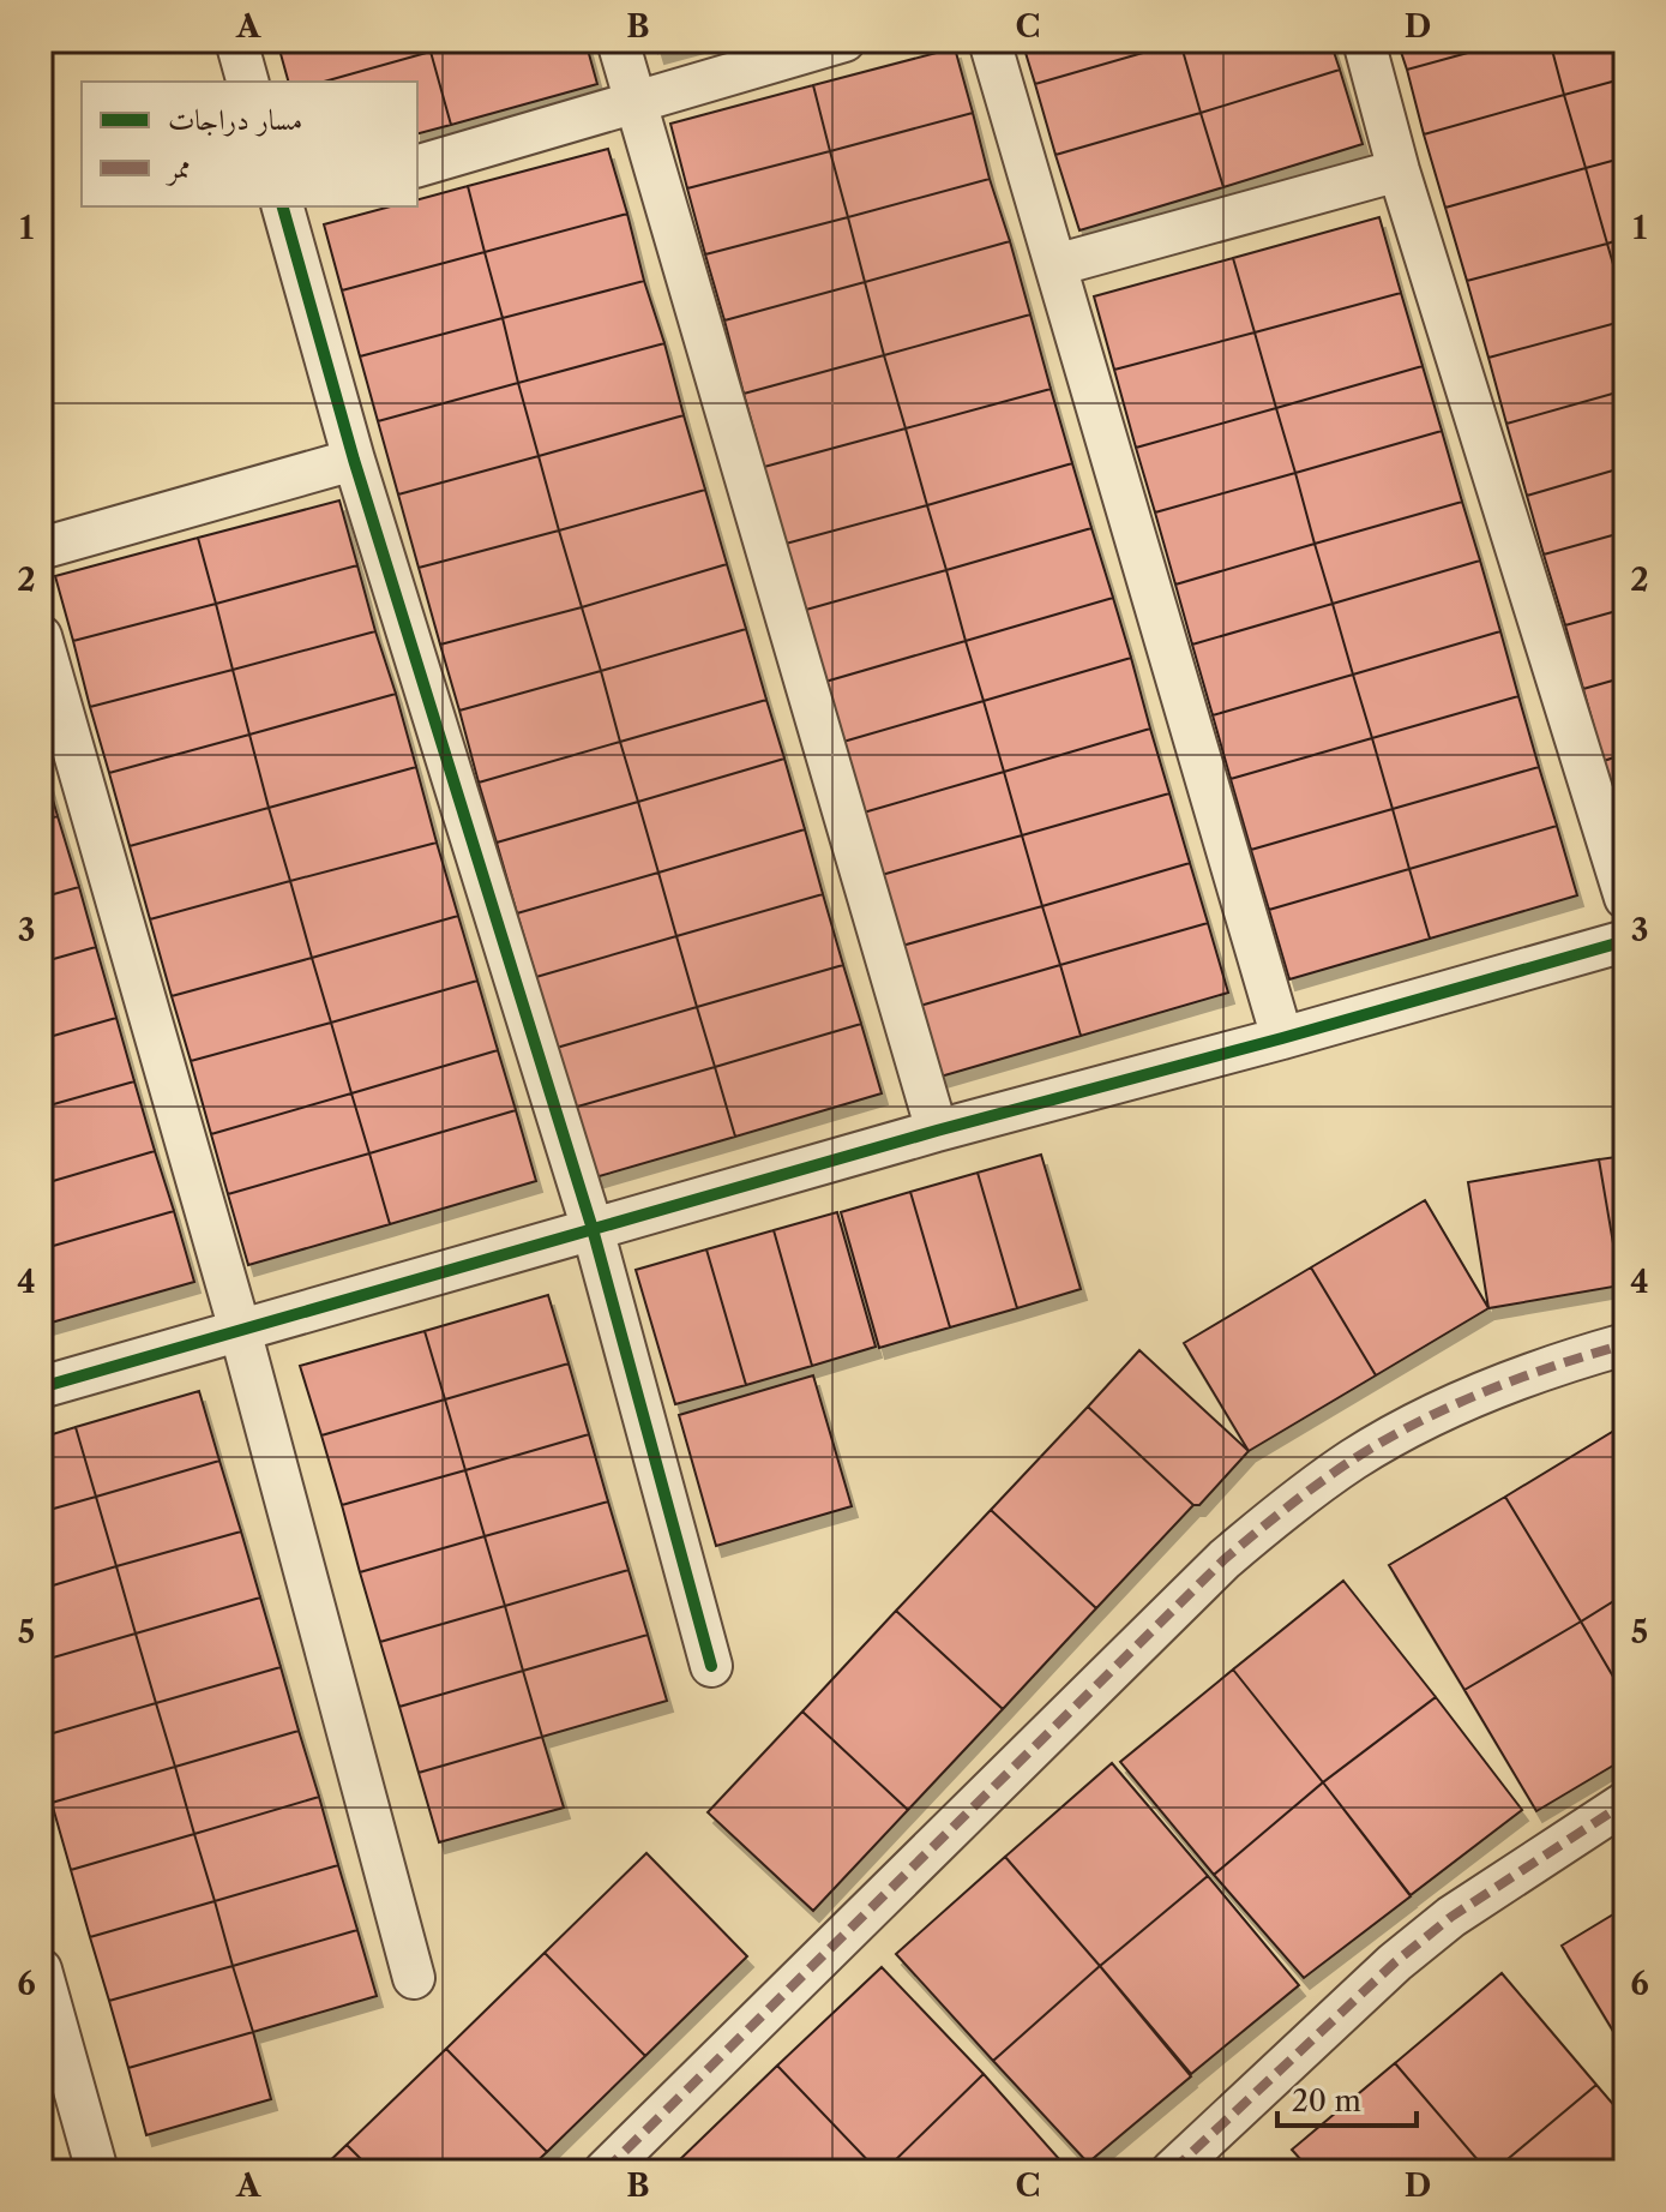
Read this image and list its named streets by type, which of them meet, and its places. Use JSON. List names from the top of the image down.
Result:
{
  "legend": ["مسار دراجات", "ممر"],
  "scale_bar": "20 m",
  "grid": {
    "columns": [
      "A",
      "B",
      "C",
      "D"
    ],
    "rows": [
      "1",
      "2",
      "3",
      "4",
      "5",
      "6"
    ]
  }
}
